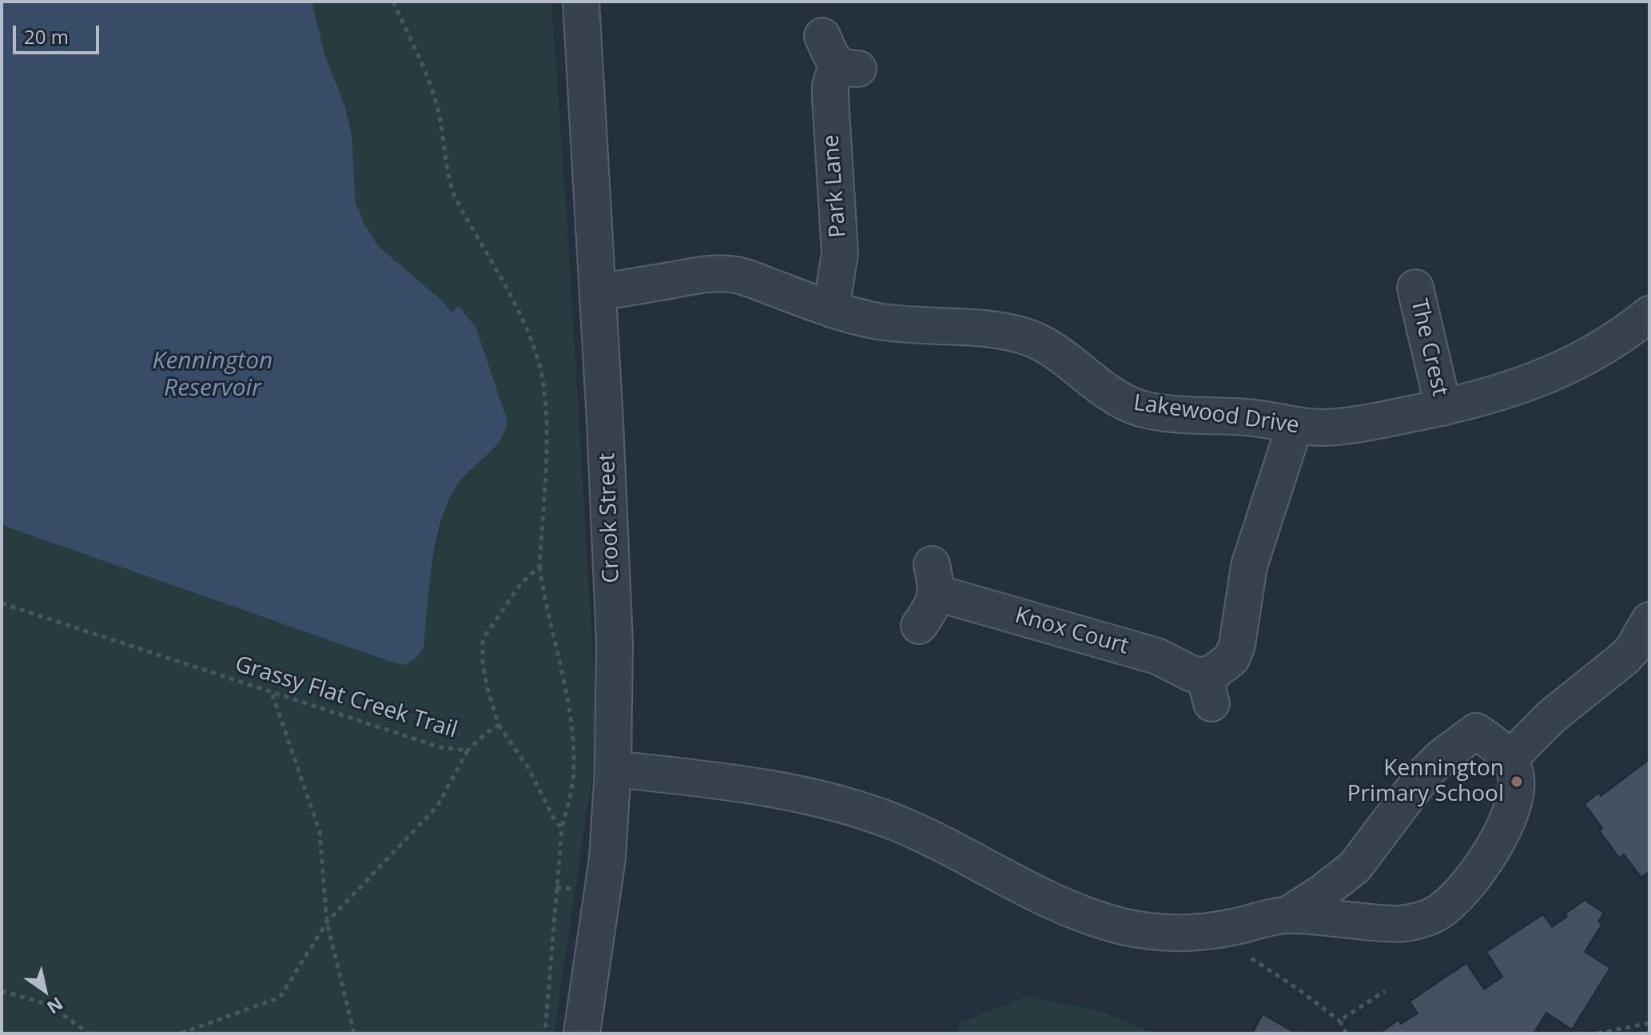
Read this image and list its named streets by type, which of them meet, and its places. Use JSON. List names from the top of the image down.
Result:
{
  "streets": {
    "street": [
      "Park Lane",
      "The Crest",
      "Lakewood Drive",
      "Crook Street",
      "Knox Court"
    ],
    "path": ["Grassy Flat Creek Trail"]
  },
  "crossings": [
    ["Park Lane", "Lakewood Drive"],
    ["The Crest", "Lakewood Drive"],
    ["Lakewood Drive", "Crook Street"],
    ["Lakewood Drive", "Knox Court"]
  ],
  "water": ["Kennington Reservoir"],
  "places": ["Kennington Primary School"],
  "scale_bar": "20 m",
  "north": "bottom right"
}
